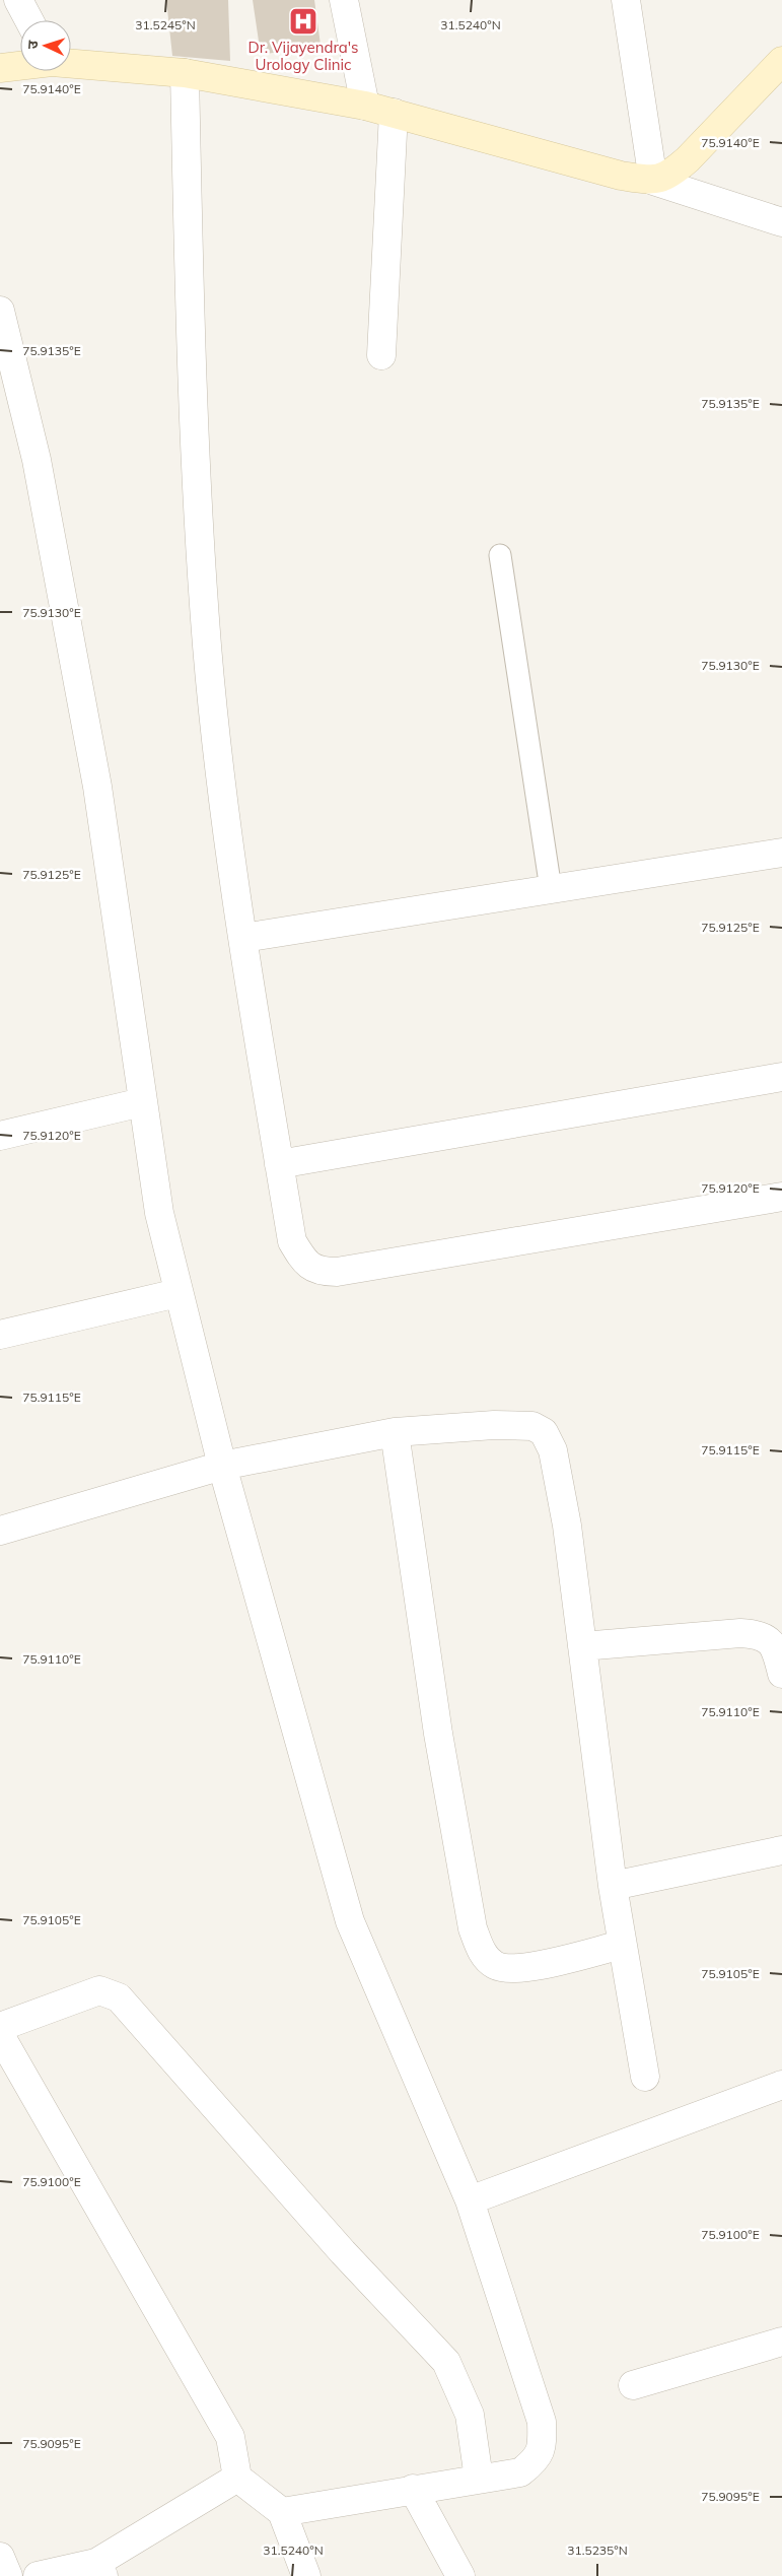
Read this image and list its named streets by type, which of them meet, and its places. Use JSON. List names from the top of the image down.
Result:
{
  "places": {
    "hospital": ["Dr. Vijayendra's Urology Clinic"]
  },
  "north": "left",
  "coordinates": [
    "31.5245°N",
    "31.5240°N",
    "75.9140°E",
    "75.9135°E",
    "75.9130°E",
    "75.9125°E",
    "75.9120°E",
    "75.9115°E",
    "75.9110°E",
    "75.9105°E",
    "75.9100°E",
    "75.9095°E",
    "31.5235°N"
  ]
}
